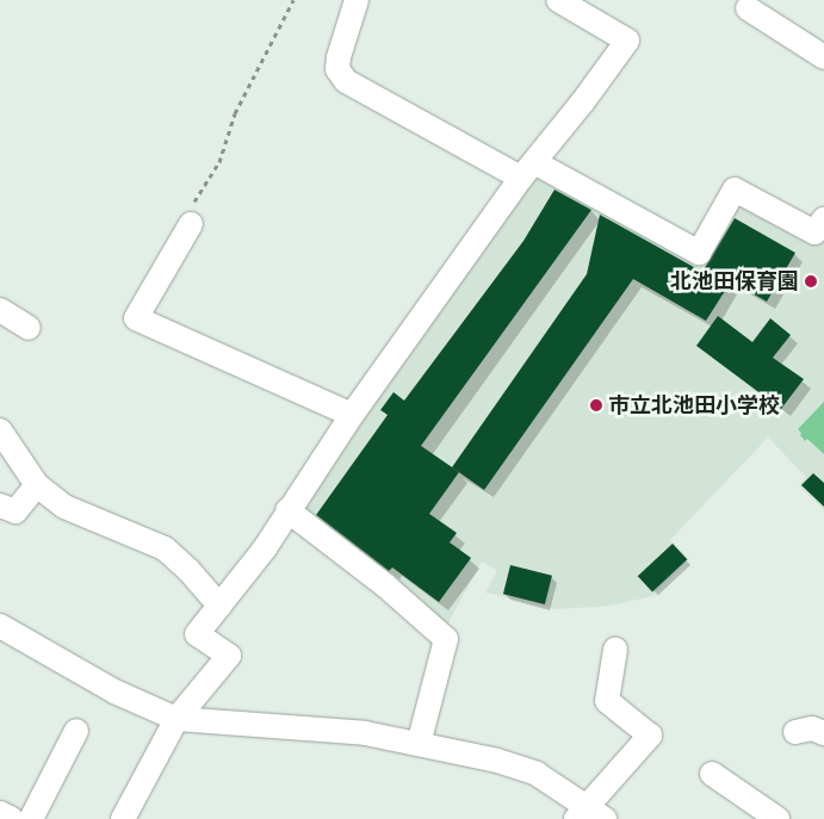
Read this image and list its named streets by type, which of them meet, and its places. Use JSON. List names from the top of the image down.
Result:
{
  "places": ["北池田保育園", "市立北池田小学校"]
}
